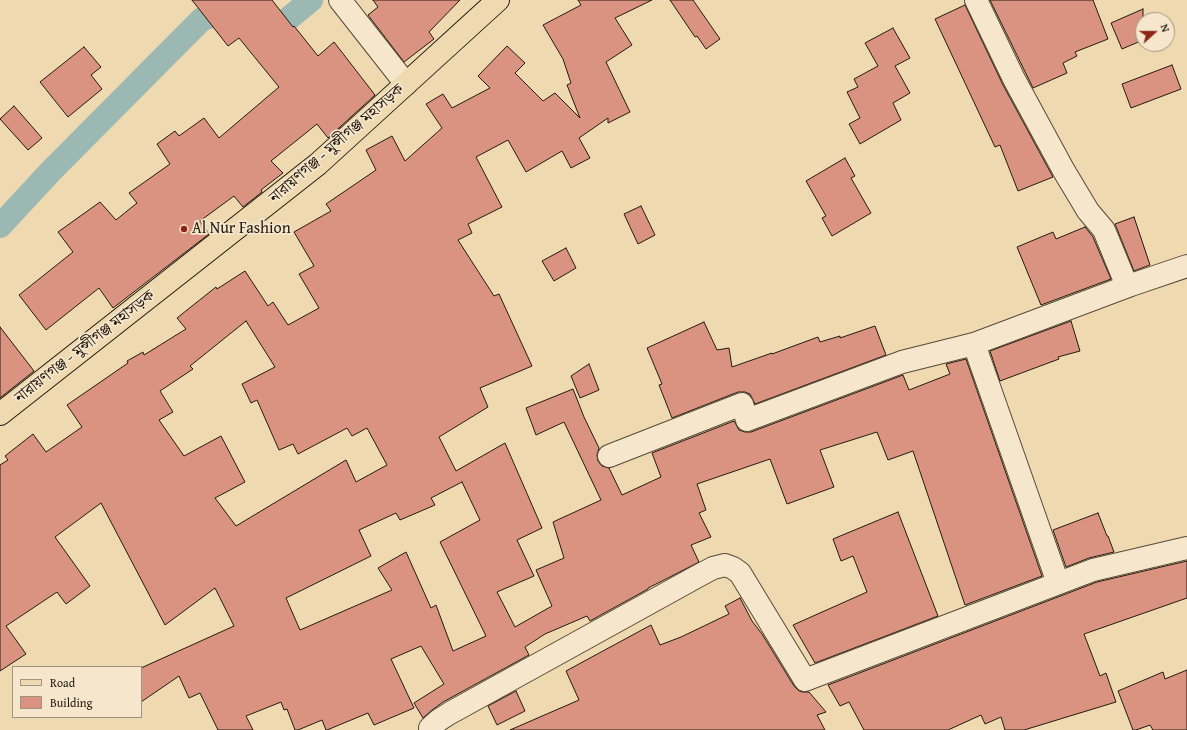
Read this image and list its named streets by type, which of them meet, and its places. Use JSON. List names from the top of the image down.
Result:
{
  "streets": {
    "main road": ["নারায়ণগঞ্জ - মুন্সীগঞ্জ মহাসড়ক"]
  },
  "places": ["Al Nur Fashion"],
  "legend": ["Road", "Building"],
  "north": "right"
}
